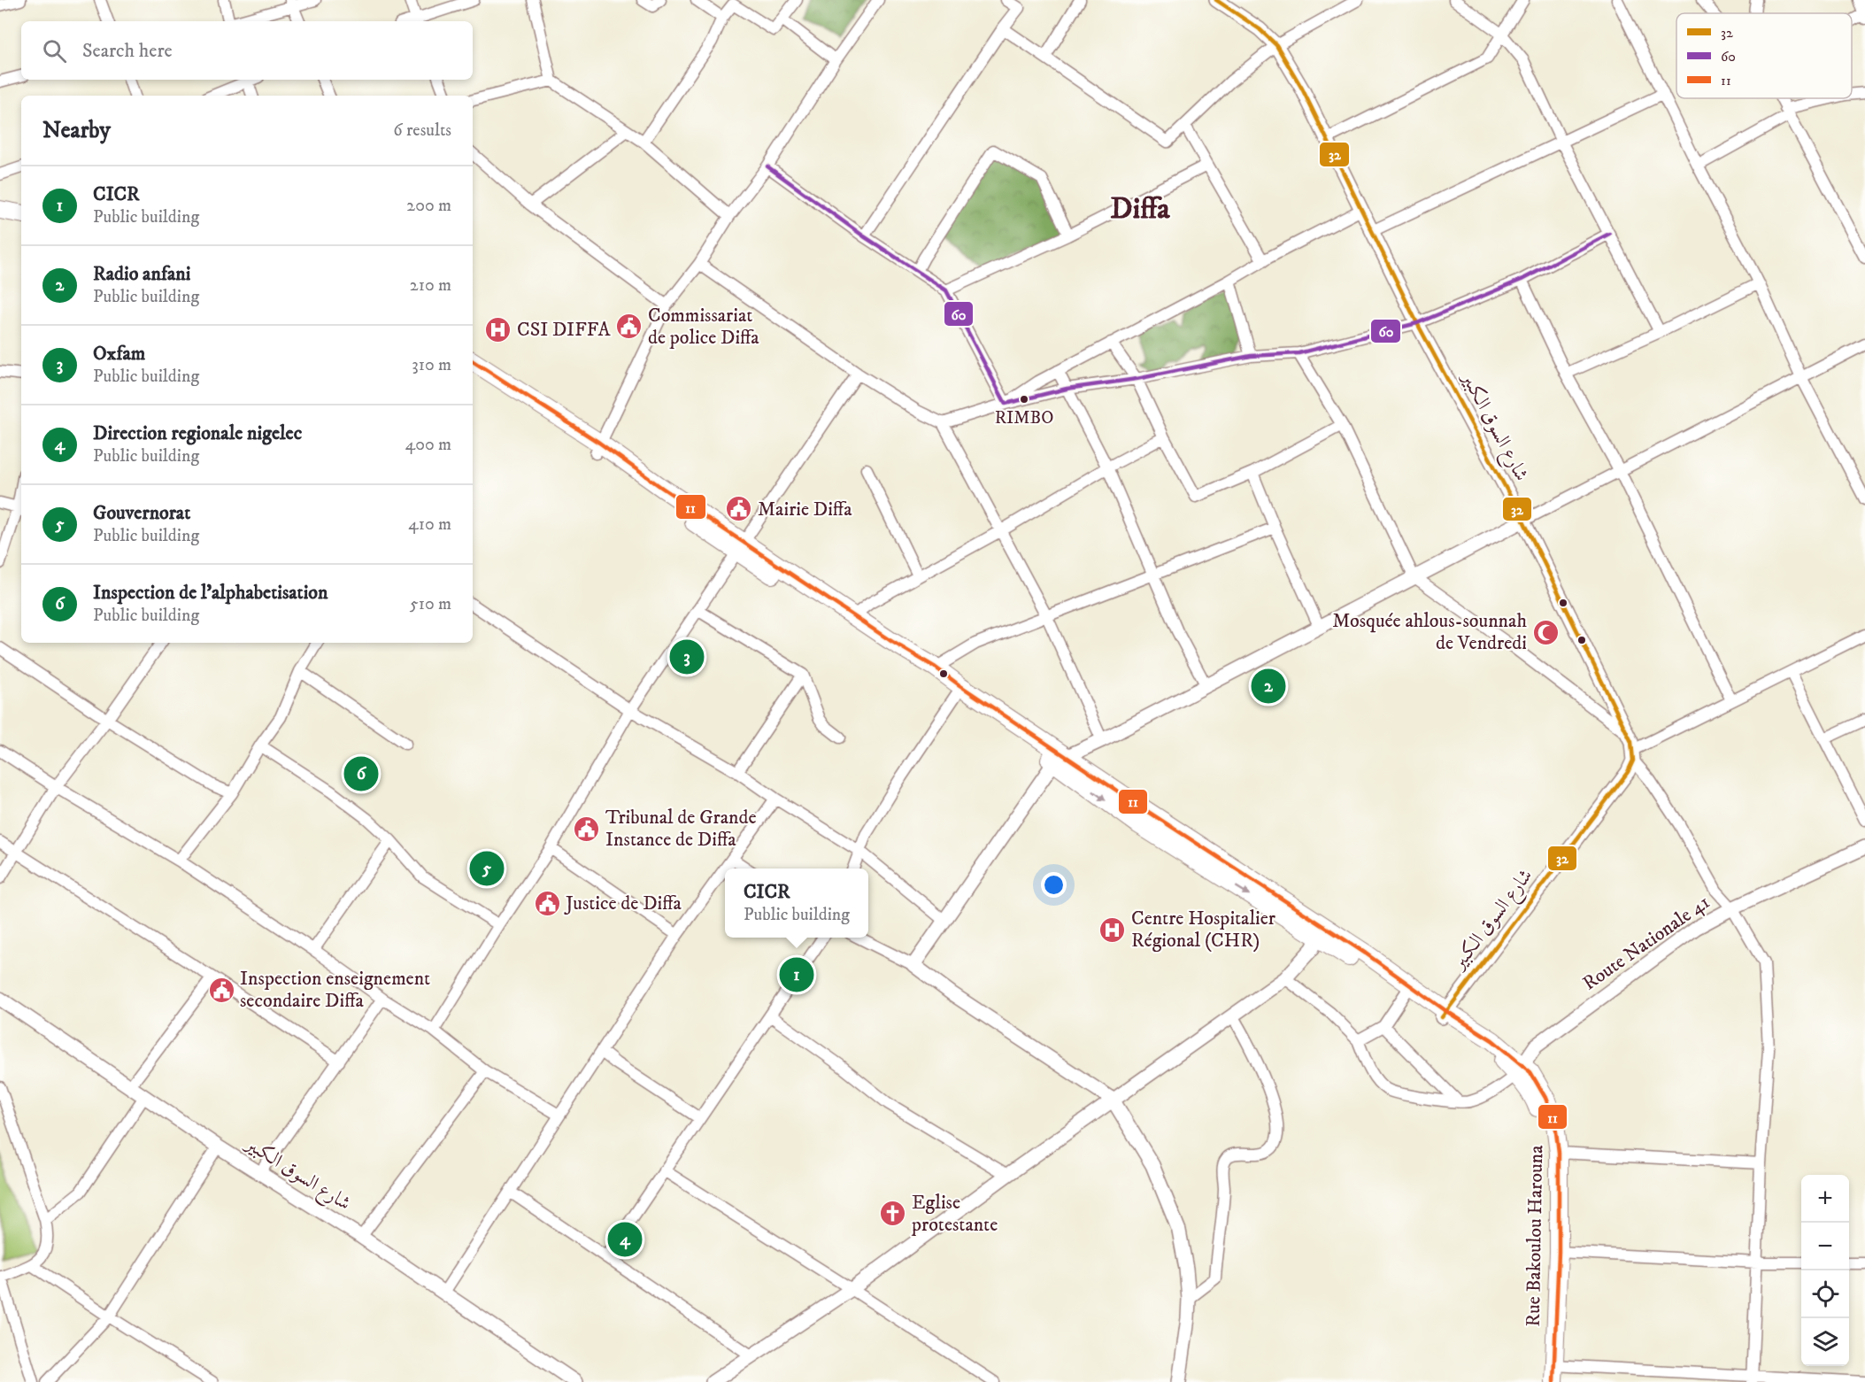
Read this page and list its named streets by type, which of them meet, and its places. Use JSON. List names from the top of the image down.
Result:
{
  "streets": {
    "highway": ["Rue Bakoulou Harouna"],
    "street": ["شارع السوق الكبير", "Route Nationale 41"]
  },
  "crossings": [
    ["شارع السوق الكبير", "Rue Bakoulou Harouna"],
    ["Route Nationale 41", "Rue Bakoulou Harouna"]
  ],
  "districts": ["Diffa"],
  "places": {
    "public building": [
      "Commissariat de police Diffa",
      "Mairie Diffa",
      "Tribunal de Grande Instance de Diffa",
      "Justice de Diffa",
      "Inspection enseignement secondaire Diffa"
    ],
    "hospital": ["CSI DIFFA", "Centre Hospitalier Régional (CHR)"],
    "other": ["RIMBO"],
    "mosque": ["Mosquée ahlous-sounnah de Vendredi"],
    "church": ["Eglise protestante"]
  },
  "lines": ["transit line 32", "transit line 60", "transit line 11"],
  "legend": ["32", "60", "11"],
  "page": {
    "search": "Search here",
    "heading": ["Nearby", "6 results"],
    "list": [
      {
        "mark": "1",
        "name": "CICR",
        "note": "Public building",
        "value": "200 m"
      },
      {
        "mark": "2",
        "name": "Radio anfani",
        "note": "Public building",
        "value": "210 m"
      },
      {
        "mark": "3",
        "name": "Oxfam",
        "note": "Public building",
        "value": "310 m"
      },
      {
        "mark": "4",
        "name": "Direction regionale nigelec",
        "note": "Public building",
        "value": "400 m"
      },
      {
        "mark": "5",
        "name": "Gouvernorat",
        "note": "Public building",
        "value": "410 m"
      },
      {
        "mark": "6",
        "name": "Inspection de l'alphabetisation",
        "note": "Public building",
        "value": "510 m"
      }
    ],
    "pins": [
      "3",
      "2",
      "6",
      "5",
      "1",
      "4"
    ],
    "popup": ["CICR", "Public building"],
    "map_buttons": ["+", "−"]
  }
}
